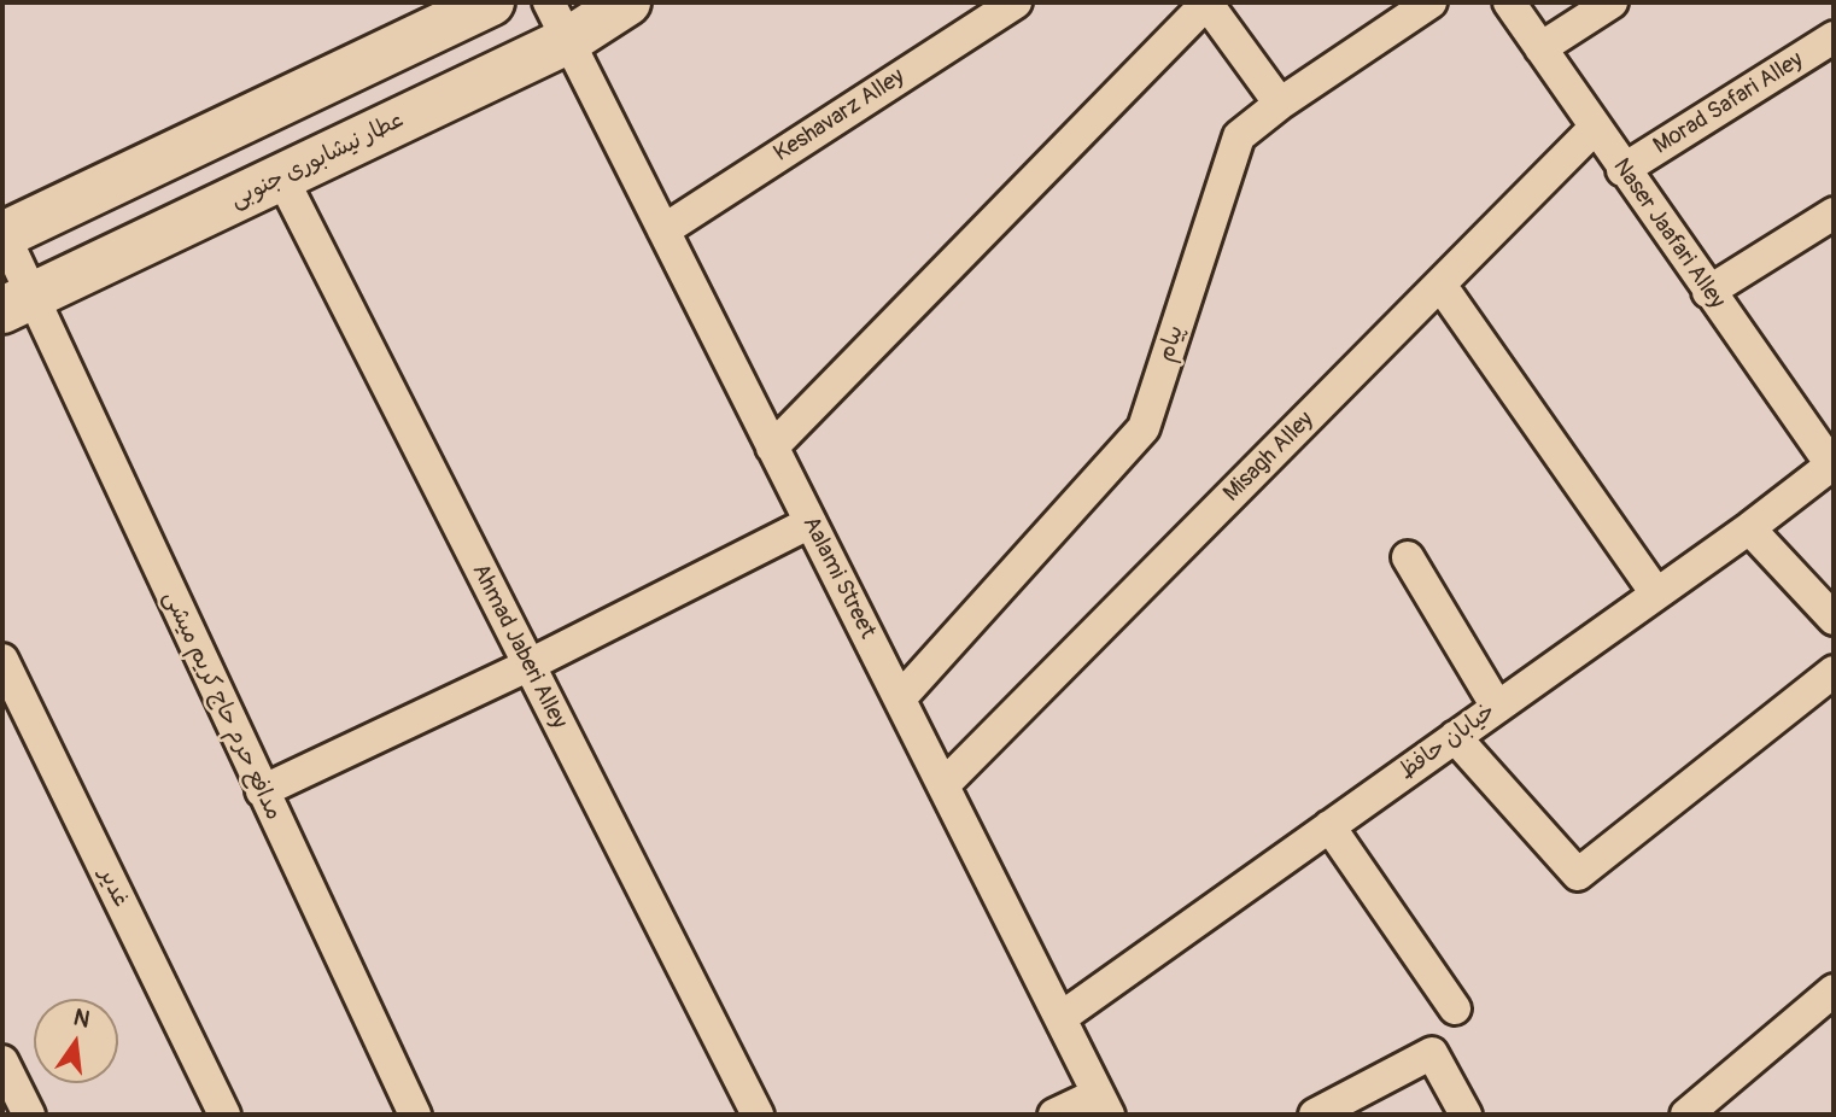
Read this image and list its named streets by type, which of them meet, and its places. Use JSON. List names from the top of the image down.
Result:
{
  "streets": {
    "main road": ["عطار نیشابوری جنوبی"],
    "street": [
      "Morad Safari Alley",
      "Keshavarz Alley",
      "Naser Jaafari Alley",
      "پیام",
      "Misagh Alley",
      "Aalami Street",
      "Ahmad Jaberi Alley",
      "مدافع حرم حاج کریم میشی",
      "خیابان حافظ",
      "غدیر"
    ]
  },
  "crossings": [
    ["Morad Safari Alley", "Naser Jaafari Alley"],
    ["Keshavarz Alley", "Aalami Street"],
    ["عطار نیشابوری جنوبی", "Aalami Street"],
    ["عطار نیشابوری جنوبی", "Ahmad Jaberi Alley"],
    ["عطار نیشابوری جنوبی", "مدافع حرم حاج کریم میشی"],
    ["Naser Jaafari Alley", "Misagh Alley"],
    ["Naser Jaafari Alley", "خیابان حافظ"],
    ["پیام", "Aalami Street"],
    ["Misagh Alley", "Aalami Street"],
    ["Aalami Street", "خیابان حافظ"]
  ],
  "north": "top"
}
